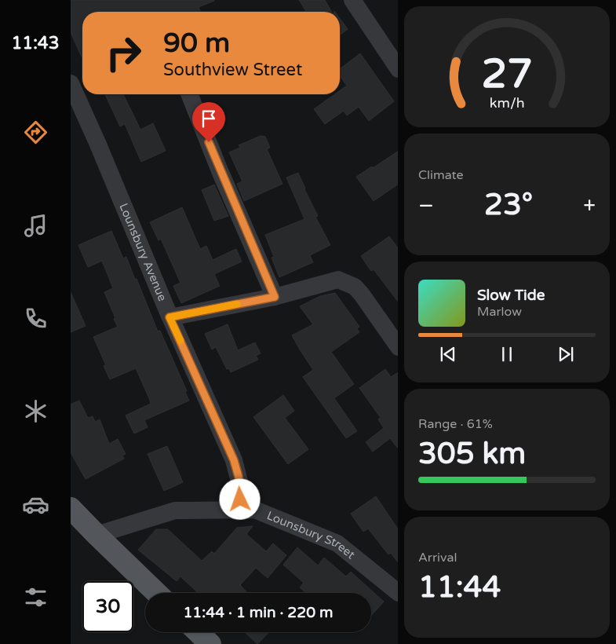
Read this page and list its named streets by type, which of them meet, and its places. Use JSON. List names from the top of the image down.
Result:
{
  "streets": {
    "street": ["Lounsbury Avenue", "Lounsbury Street"]
  },
  "crossings": [
    ["Lounsbury Avenue", "Lounsbury Street"]
  ],
  "page": {
    "tabs": "11:43",
    "turn": ["90 m", "Southview Street"],
    "tile": [
      "Climate",
      ["Range · 61%", "305 km"],
      ["Arrival", "11:44"]
    ],
    "heat": ["−", "23°", "+"],
    "song": ["Slow Tide", "Marlow"],
    "limit": "30",
    "trip": "11:44 · 1 min · 220 m",
    "gauge": ["27", "km/h"]
  }
}
